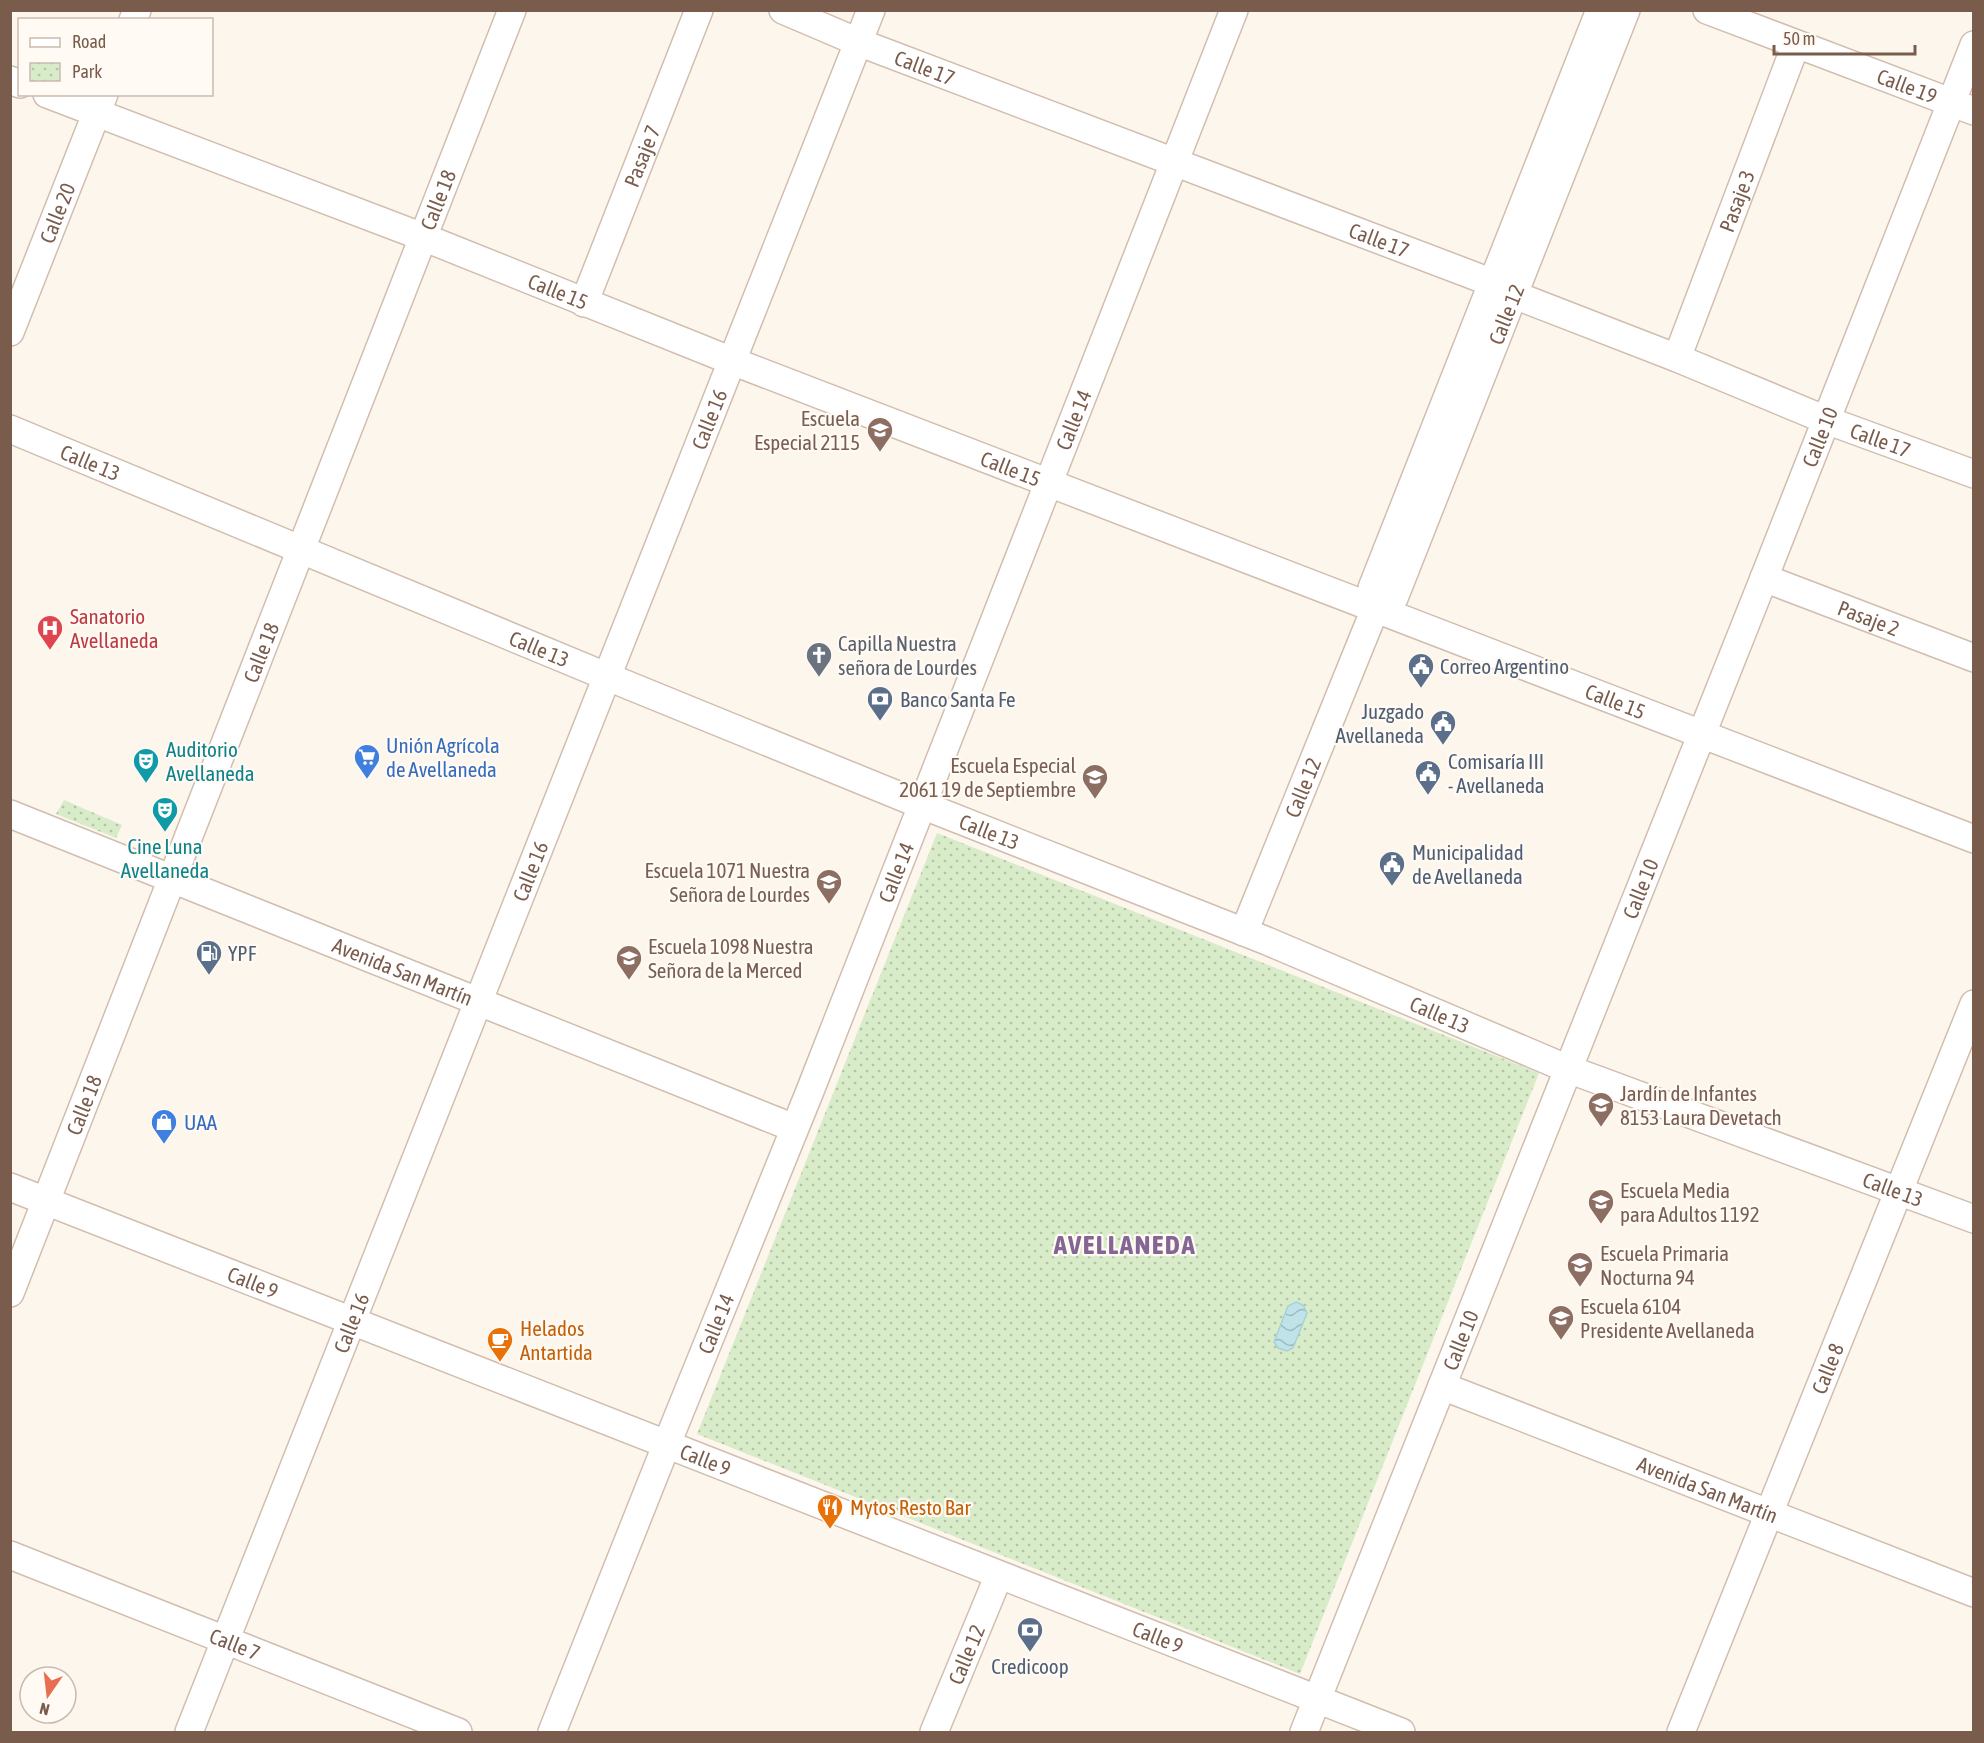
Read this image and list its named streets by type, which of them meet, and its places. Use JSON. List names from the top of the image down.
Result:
{
  "streets": {
    "street": [
      "Calle 17",
      "Calle 19",
      "Pasaje 7",
      "Calle 18",
      "Pasaje 3",
      "Calle 20",
      "Calle 15",
      "Calle 12",
      "Calle 16",
      "Calle 14",
      "Calle 10",
      "Calle 13",
      "Pasaje 2",
      "Avenida San Martín",
      "Calle 9",
      "Calle 8",
      "Calle 7"
    ]
  },
  "crossings": [
    ["Calle 17", "Pasaje 3"],
    ["Calle 17", "Calle 12"],
    ["Calle 17", "Calle 16"],
    ["Calle 17", "Calle 14"],
    ["Calle 17", "Calle 10"],
    ["Calle 19", "Pasaje 3"],
    ["Calle 19", "Calle 10"],
    ["Pasaje 7", "Calle 15"],
    ["Calle 18", "Calle 15"],
    ["Calle 18", "Calle 13"],
    ["Calle 18", "Avenida San Martín"],
    ["Calle 18", "Calle 9"],
    ["Calle 20", "Calle 15"],
    ["Calle 15", "Calle 12"],
    ["Calle 15", "Calle 16"],
    ["Calle 15", "Calle 14"],
    ["Calle 15", "Calle 10"],
    ["Calle 12", "Calle 13"],
    ["Calle 12", "Calle 9"],
    ["Calle 16", "Calle 13"],
    ["Calle 16", "Avenida San Martín"],
    ["Calle 16", "Calle 9"],
    ["Calle 16", "Calle 7"],
    ["Calle 14", "Calle 13"],
    ["Calle 14", "Avenida San Martín"],
    ["Calle 14", "Calle 9"],
    ["Calle 10", "Calle 13"],
    ["Calle 10", "Pasaje 2"],
    ["Calle 10", "Avenida San Martín"],
    ["Calle 10", "Calle 9"],
    ["Calle 13", "Calle 8"],
    ["Avenida San Martín", "Calle 8"]
  ],
  "districts": ["AVELLANEDA"],
  "places": {
    "school or university": [
      "Escuela Especial 2115",
      "Escuela Especial 2061 19 de Septiembre",
      "Escuela 1071 Nuestra Señora de Lourdes",
      "Escuela 1098 Nuestra Señora de la Merced",
      "Jardín de Infantes 8153 Laura Devetach",
      "Escuela Media para Adultos 1192",
      "Escuela Primaria Nocturna 94",
      "Escuela 6104 Presidente Avellaneda"
    ],
    "hospital": ["Sanatorio Avellaneda"],
    "church": ["Capilla Nuestra señora de Lourdes"],
    "public building": [
      "Correo Argentino",
      "Juzgado Avellaneda",
      "Comisaría III - Avellaneda",
      "Municipalidad de Avellaneda"
    ],
    "bank": ["Banco Santa Fe", "Credicoop"],
    "supermarket": ["Unión Agrícola de Avellaneda"],
    "theatre": ["Auditorio Avellaneda", "Cine Luna Avellaneda"],
    "fuel station": ["YPF"],
    "shop": ["UAA"],
    "cafe": ["Helados Antartida"],
    "restaurant": ["Mytos Resto Bar"]
  },
  "legend": ["Road", "Park"],
  "scale_bar": "50 m",
  "north": "bottom"
}
